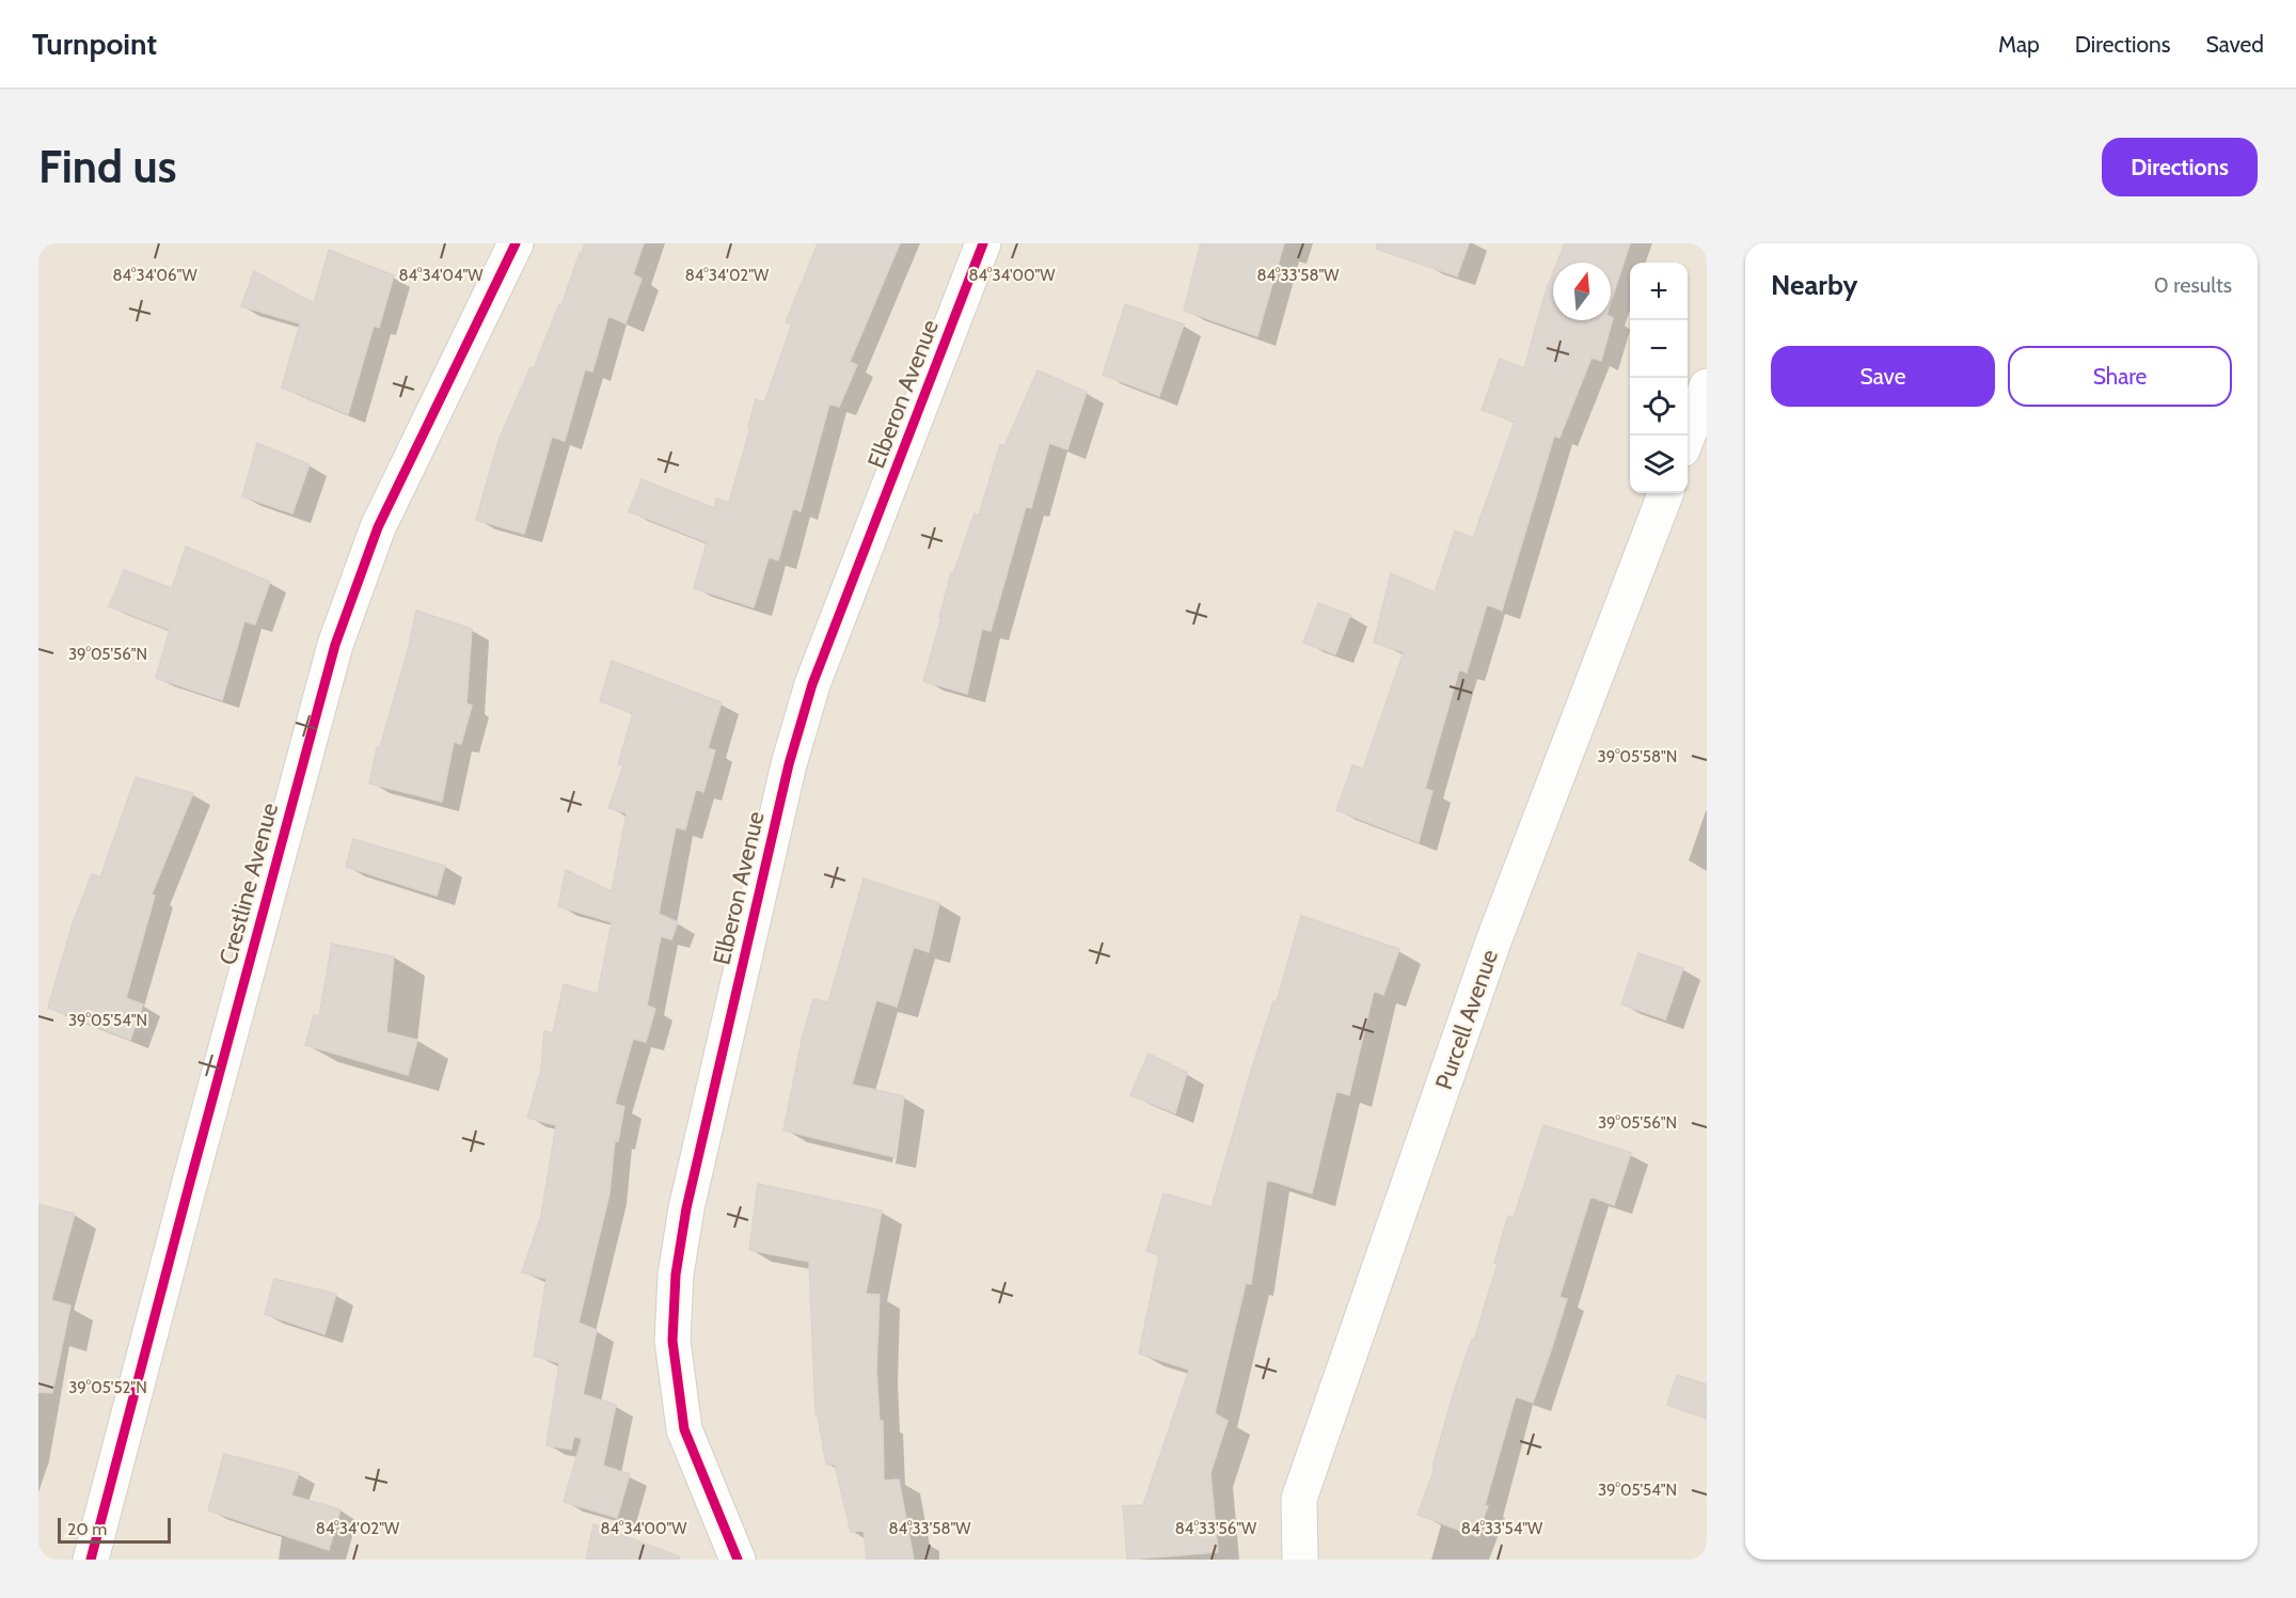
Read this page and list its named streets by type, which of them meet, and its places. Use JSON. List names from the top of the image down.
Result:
{
  "streets": {
    "street": ["Elberon Avenue", "Crestline Avenue", "Purcell Avenue"]
  },
  "scale_bar": "20 m",
  "north": "top",
  "page": {
    "header": "Turnpoint",
    "nav": ["Map", "Directions", "Saved"],
    "buttons": [
      "Directions",
      ["Save", "Share"]
    ],
    "title": "Find us",
    "heading": ["Nearby", "0 results"],
    "map_buttons": ["+", "−"],
    "scale": "20 m"
  },
  "coordinates": [
    "84°34'06\"W",
    "84°34'04\"W",
    "84°34'02\"W",
    "84°34'00\"W",
    "84°33'58\"W",
    "39°05'56\"N",
    "39°05'58\"N",
    "39°05'54\"N",
    "39°05'52\"N",
    "84°33'56\"W",
    "84°33'54\"W"
  ]
}
